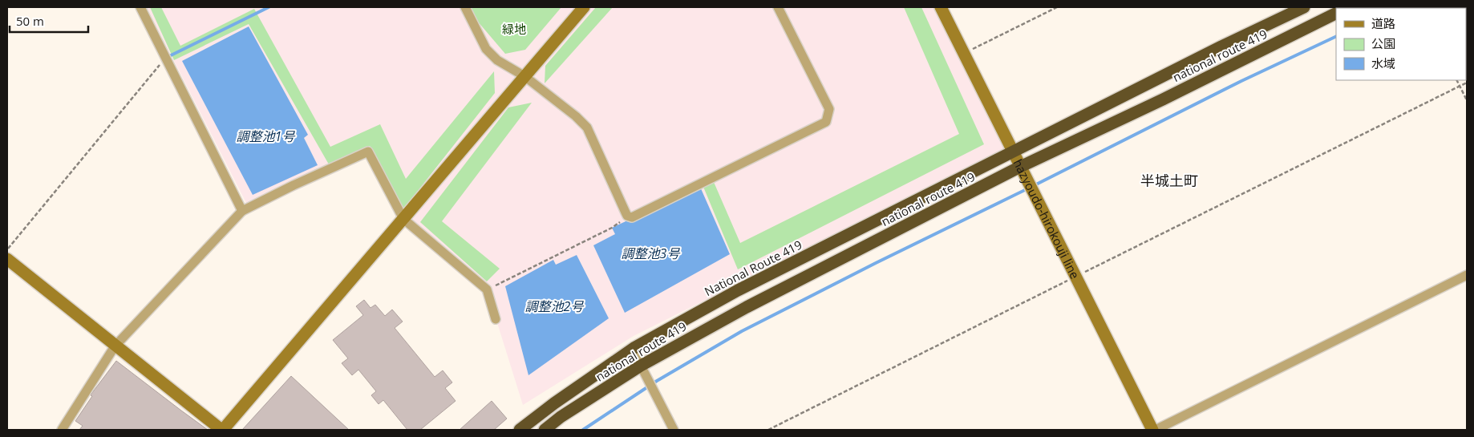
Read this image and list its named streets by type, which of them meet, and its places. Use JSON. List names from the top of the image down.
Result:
{
  "streets": {
    "highway": ["national route 419", "National Route 419"],
    "street": ["hazyoudo-hirokouji line"]
  },
  "crossings": [
    ["national route 419", "hazyoudo-hirokouji line"],
    ["national route 419", "National Route 419"],
    ["hazyoudo-hirokouji line", "National Route 419"]
  ],
  "districts": ["半城土町"],
  "water": ["調整池1号", "調整池3号", "調整池2号"],
  "parks": ["緑地"],
  "legend": ["道路", "公園", "水域"],
  "scale_bar": "50 m"
}
